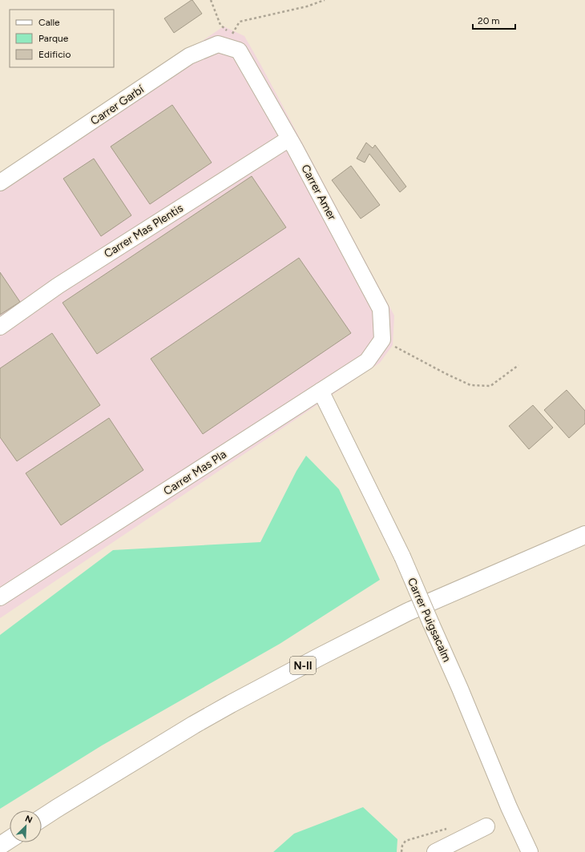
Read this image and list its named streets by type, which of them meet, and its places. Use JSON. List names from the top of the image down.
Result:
{
  "streets": {
    "highway": ["N-II"],
    "street": [
      "Carrer Garbí",
      "Carrer Amer",
      "Carrer Mas Plentis",
      "Carrer Mas Pla",
      "Carrer Puigsacalm"
    ]
  },
  "crossings": [
    ["Carrer Garbí", "Carrer Amer"],
    ["Carrer Amer", "Carrer Mas Plentis"],
    ["Carrer Amer", "Carrer Mas Pla"],
    ["Carrer Mas Pla", "Carrer Puigsacalm"]
  ],
  "legend": ["Calle", "Parque", "Edificio"],
  "scale_bar": "20 m",
  "north": "top right"
}
